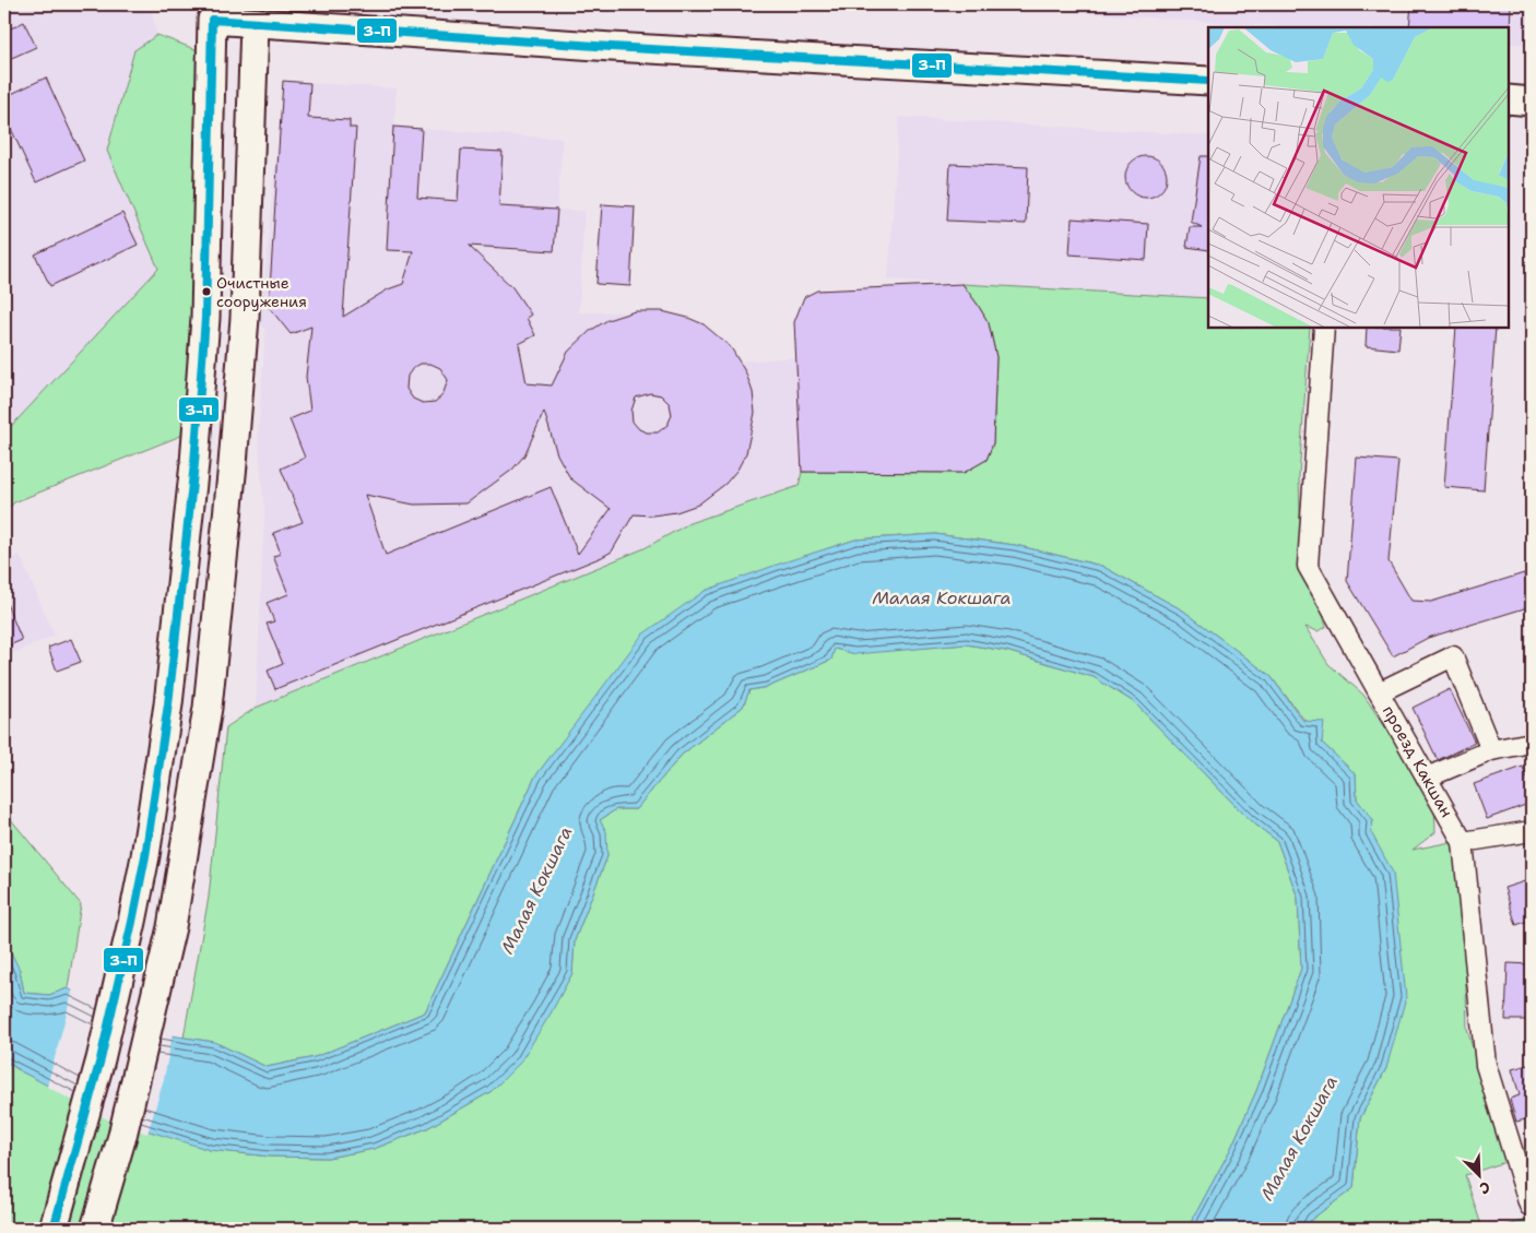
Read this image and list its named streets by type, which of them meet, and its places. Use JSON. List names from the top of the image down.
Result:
{
  "streets": {
    "street": ["проезд Какшан"]
  },
  "water": ["Малая Кокшага"],
  "places": ["Очистные сооружения"],
  "lines": ["transit line 3-П"],
  "north": "bottom right"
}
